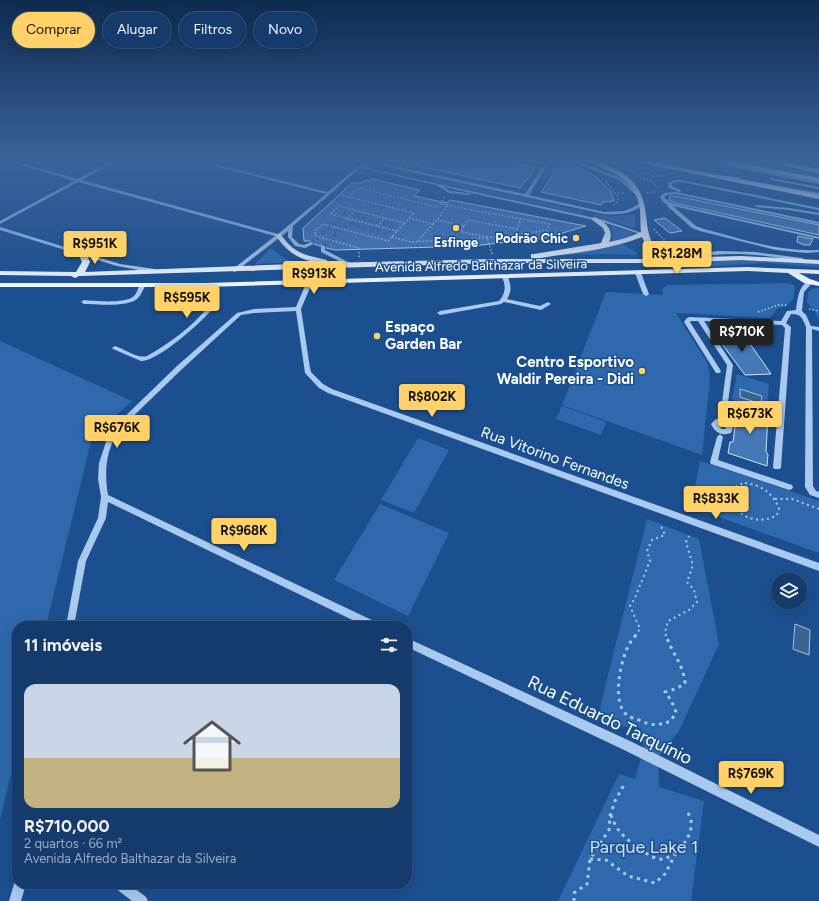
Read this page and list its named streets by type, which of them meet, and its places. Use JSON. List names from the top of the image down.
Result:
{
  "streets": {
    "main road": ["Avenida Alfredo Balthazar da Silveira"],
    "street": ["Rua Vitorino Fernandes", "Rua Eduardo Tarquínio"]
  },
  "parks": ["Parque Lake 1"],
  "places": [
    "Esfinge",
    "Podrão Chic",
    "Espaço Garden Bar",
    "Centro Esportivo Waldir Pereira - Didi"
  ],
  "page": {
    "chip": [
      "Comprar",
      "Alugar",
      "Filtros",
      "Novo"
    ],
    "price": [
      "R$951K",
      "R$1.28M",
      "R$913K",
      "R$595K",
      "R$710K",
      "R$802K",
      "R$673K",
      "R$676K",
      "R$833K",
      "R$968K",
      "R$769K"
    ],
    "heading": "11 imóveis",
    "list": [
      {
        "name": "R$710,000",
        "note": "2 quartos · 66 m² · Avenida Alfredo Balthazar da Silveira"
      }
    ]
  }
}
